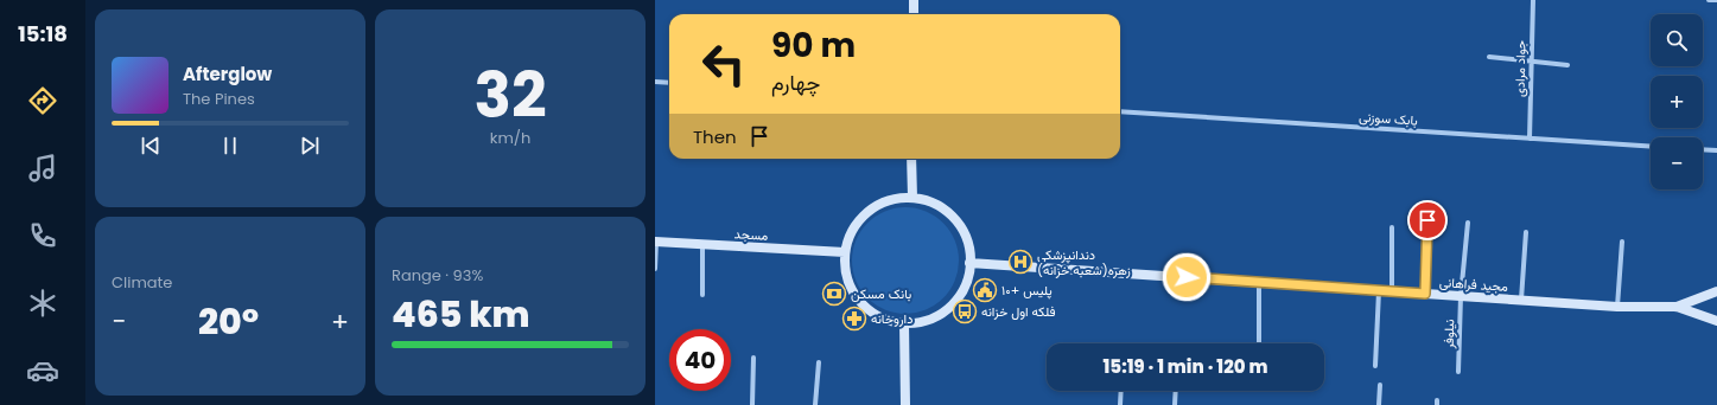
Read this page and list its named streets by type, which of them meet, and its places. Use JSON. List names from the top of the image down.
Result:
{
  "streets": {
    "street": [
      "جواد مرادی",
      "بابک سوزنی",
      "مسجد",
      "مجید فراهانی",
      "نیلوفر"
    ]
  },
  "crossings": [
    ["جواد مرادی", "بابک سوزنی"],
    ["مسجد", "مجید فراهانی"],
    ["مجید فراهانی", "نیلوفر"]
  ],
  "places": {
    "hospital": ["دندانپزشکی زهره(شعبه خزانه)"],
    "public building": ["پلیس +۱۰"],
    "bank": ["بانک مسکن"],
    "bus stop": ["فلکه اول خزانه"],
    "pharmacy": ["داروخانه"]
  },
  "page": {
    "tabs": "15:18",
    "tile": [
      ["32", "km/h"],
      "Climate",
      ["Range · 93%", "465 km"]
    ],
    "map_buttons": ["+", "−"],
    "turn": ["90 m", "چهارم"],
    "song": ["Afterglow", "The Pines"],
    "then": "Then",
    "heat": ["−", "20°", "+"],
    "limit": "40",
    "trip": "15:19 · 1 min · 120 m"
  }
}
